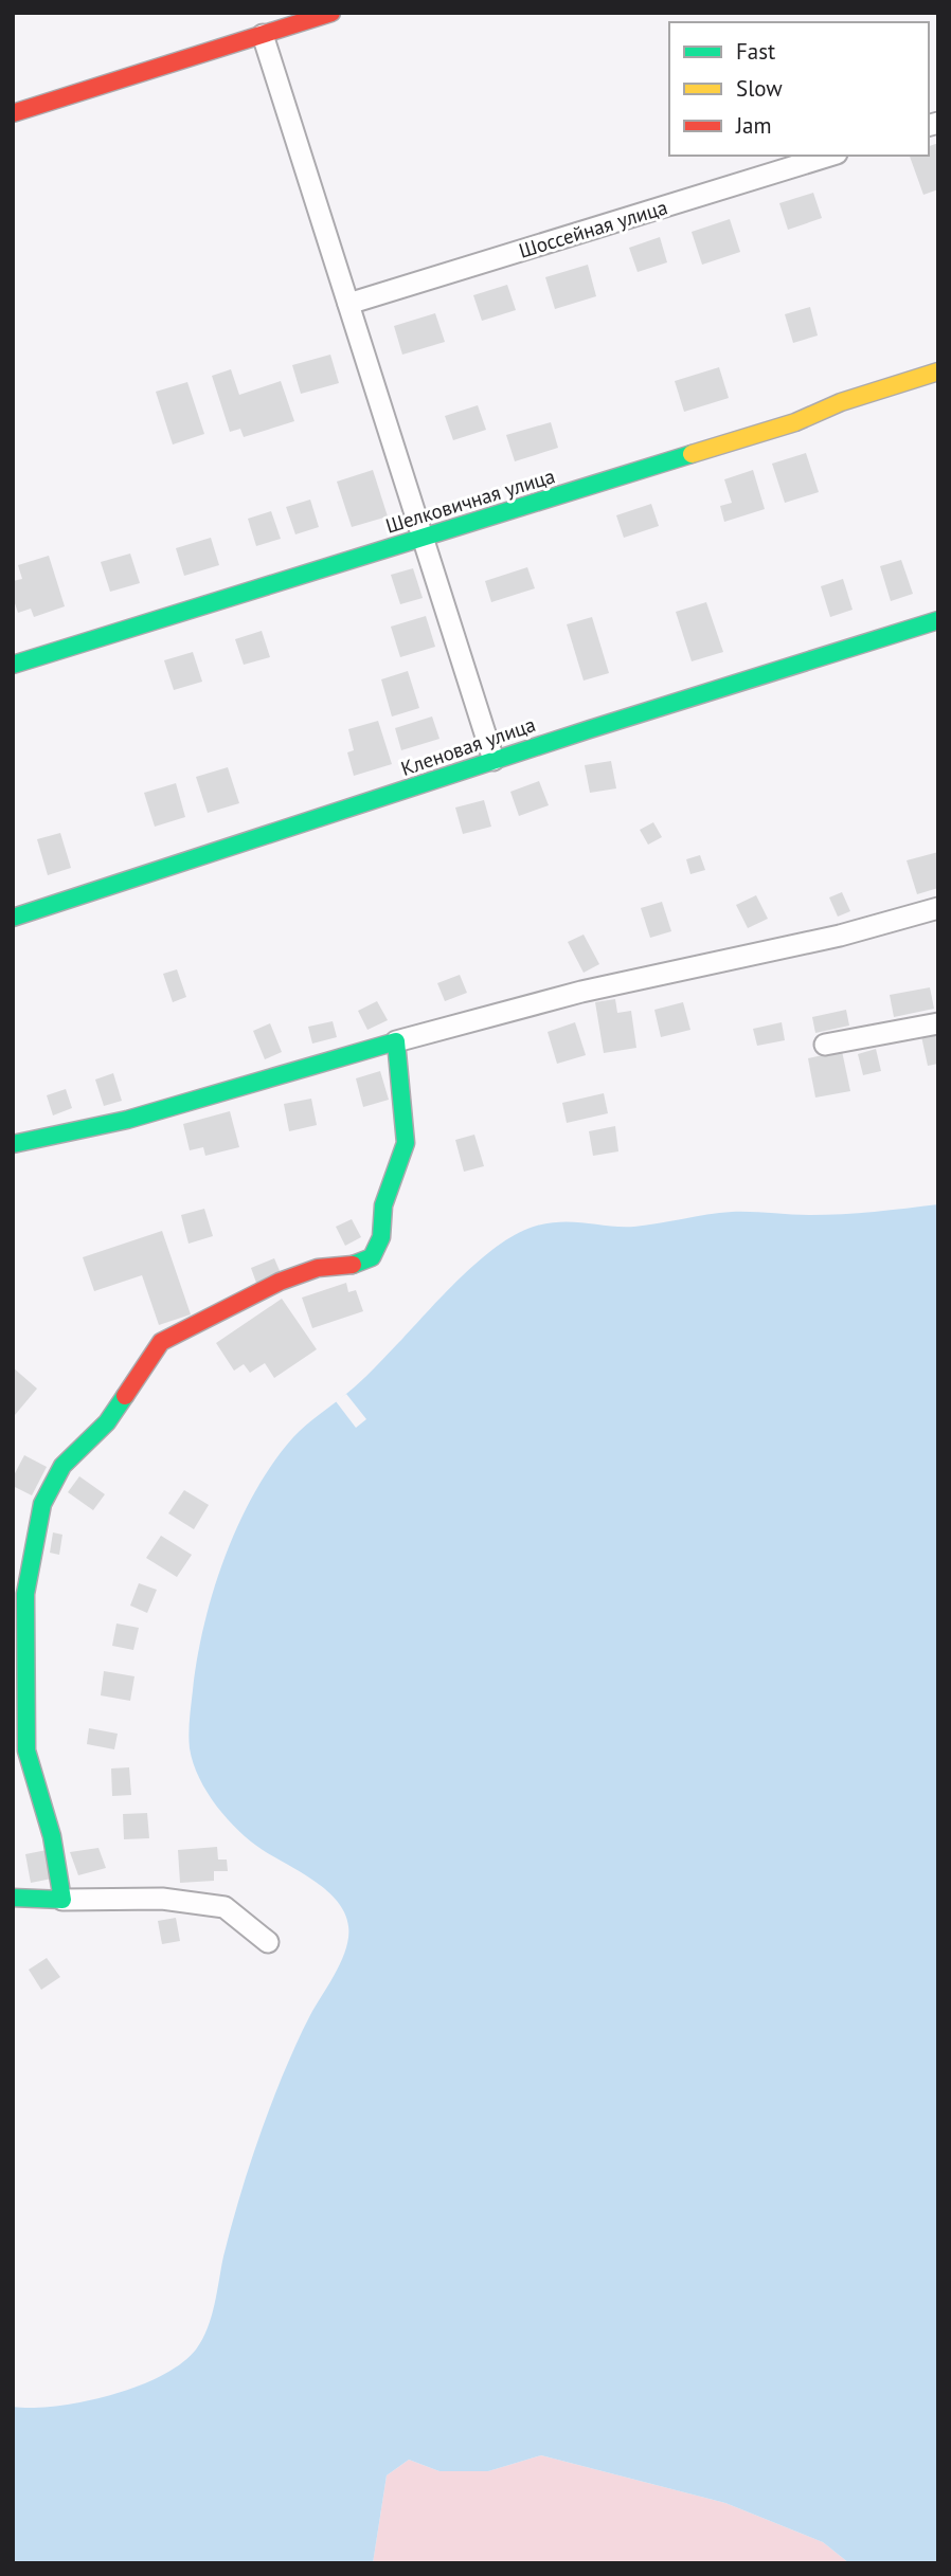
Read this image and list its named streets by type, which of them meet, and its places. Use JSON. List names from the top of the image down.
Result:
{
  "streets": {
    "street": ["Шоссейная улица", "Шелковичная улица", "Кленовая улица"]
  },
  "legend": ["Fast", "Slow", "Jam"]
}
